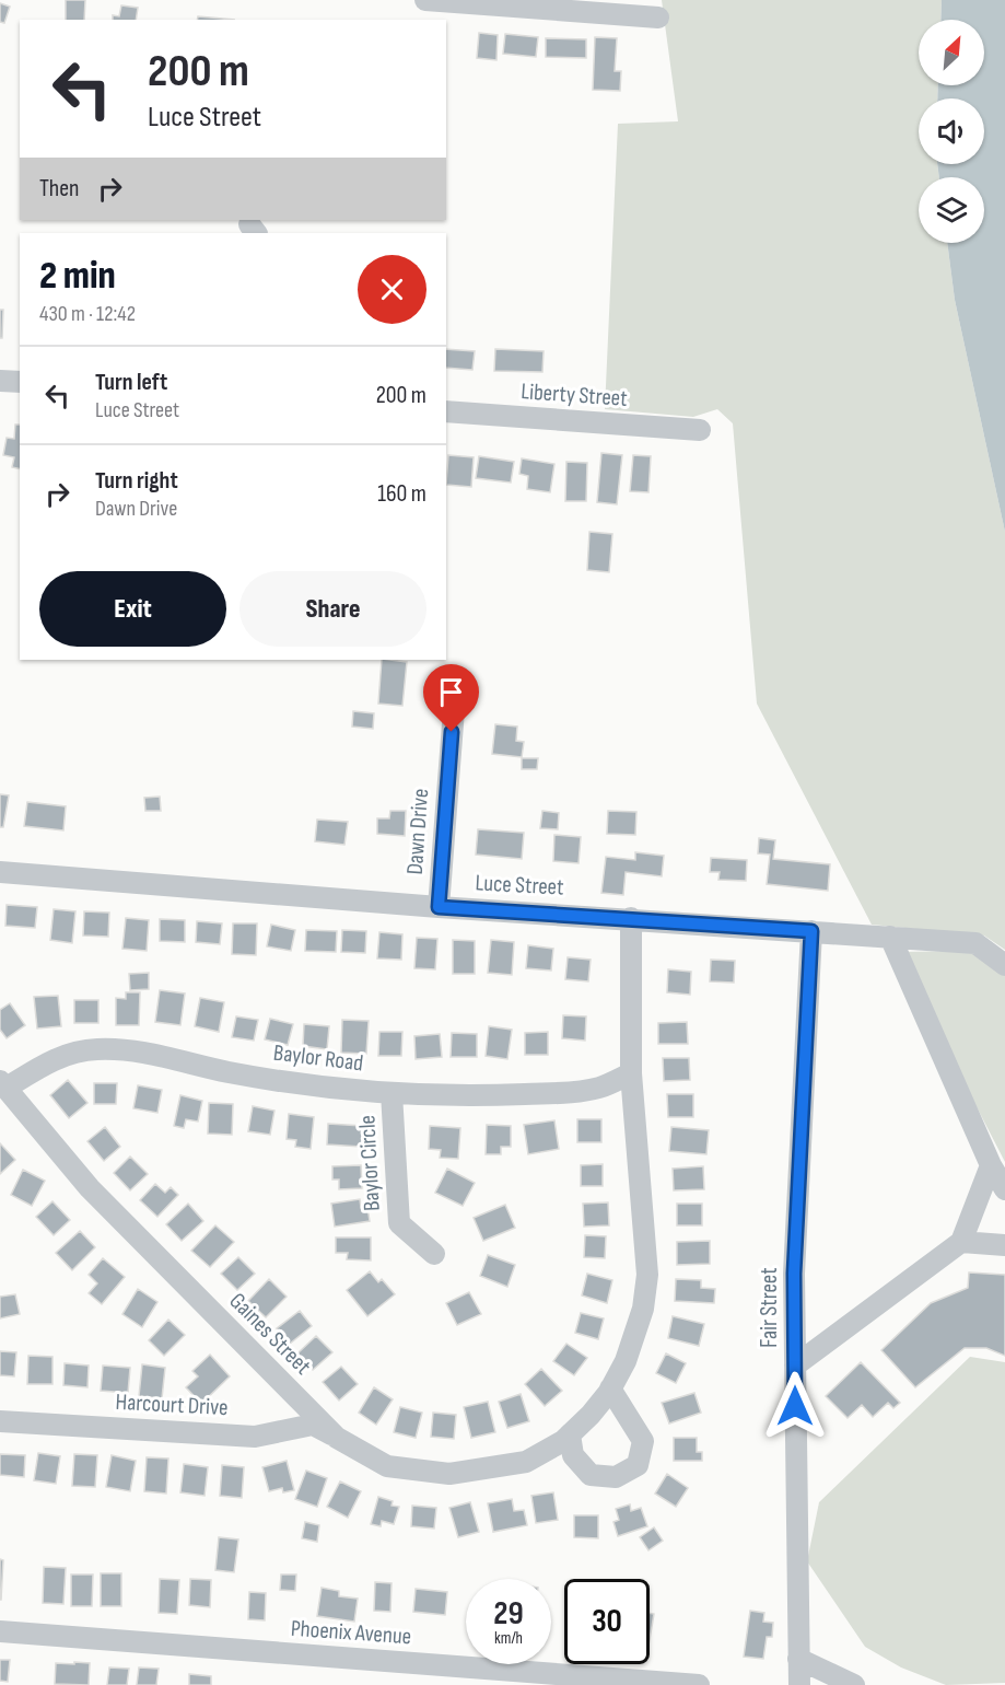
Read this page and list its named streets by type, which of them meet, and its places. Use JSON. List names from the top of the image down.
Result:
{
  "streets": {
    "street": [
      "Liberty Street",
      "Dawn Drive",
      "Luce Street",
      "Baylor Road",
      "Baylor Circle",
      "Fair Street",
      "Gaines Street",
      "Harcourt Drive",
      "Phoenix Avenue"
    ]
  },
  "crossings": [
    ["Dawn Drive", "Luce Street"],
    ["Luce Street", "Fair Street"],
    ["Luce Street", "Gaines Street"],
    ["Baylor Road", "Baylor Circle"],
    ["Baylor Road", "Gaines Street"],
    ["Gaines Street", "Harcourt Drive"]
  ],
  "north": "top right",
  "page": {
    "turn": ["200 m", "Luce Street"],
    "then": "Then",
    "heading": ["2 min", "430 m · 12:42"],
    "list": [
      {
        "name": "Turn left",
        "note": "Luce Street",
        "value": "200 m"
      },
      {
        "name": "Turn right",
        "note": "Dawn Drive",
        "value": "160 m"
      }
    ],
    "buttons": ["Exit", "Share"],
    "speed": "29 km/h",
    "limit": "30"
  }
}
